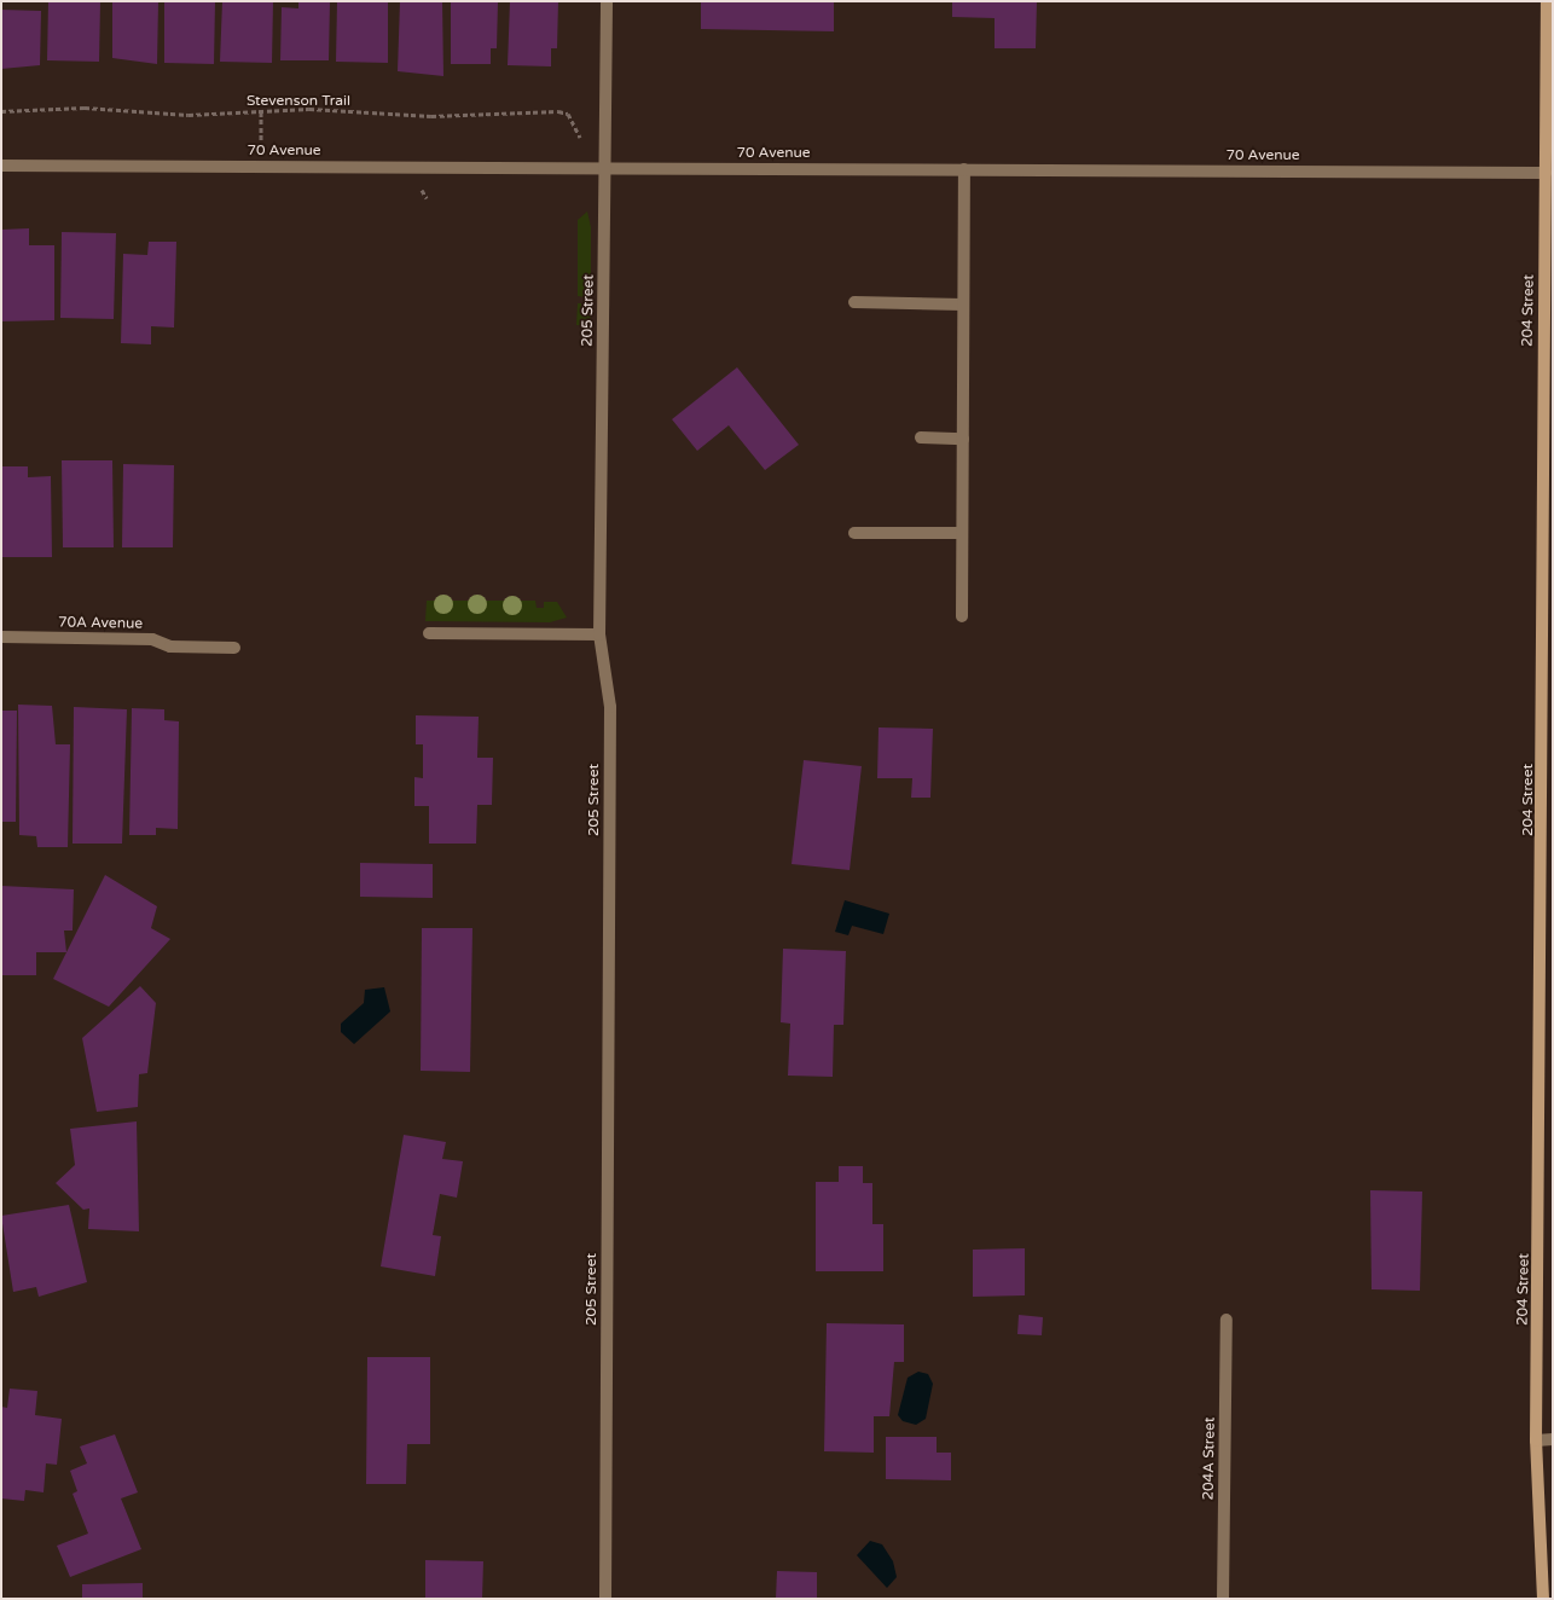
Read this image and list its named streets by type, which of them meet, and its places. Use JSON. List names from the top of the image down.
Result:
{
  "streets": {
    "street": [
      "70 Avenue",
      "205 Street",
      "204 Street",
      "70A Avenue",
      "204A Street"
    ],
    "path": ["Stevenson Trail"]
  },
  "crossings": [
    ["70 Avenue", "205 Street"],
    ["70 Avenue", "204 Street"]
  ]
}
